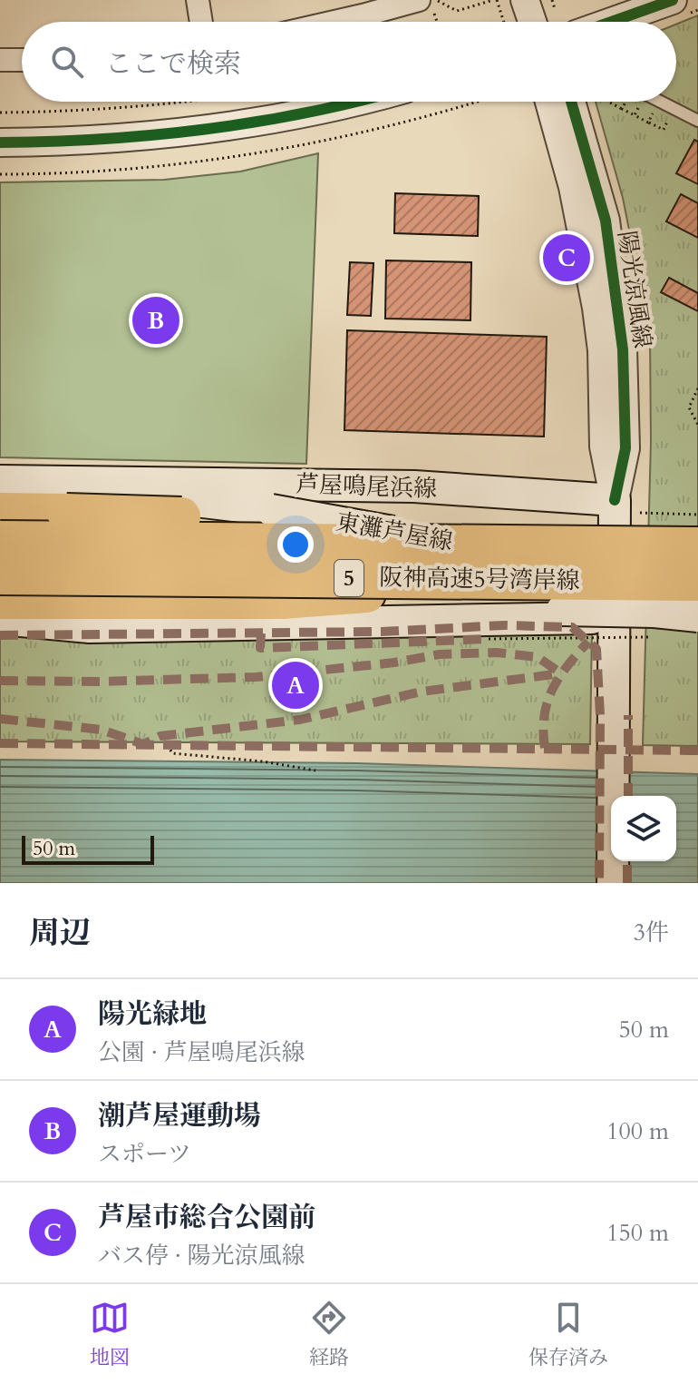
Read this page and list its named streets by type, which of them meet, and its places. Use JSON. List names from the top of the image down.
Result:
{
  "streets": {
    "highway": ["5", "阪神高速5号湾岸線"],
    "main road": ["芦屋鳴尾浜線", "東灘芦屋線"],
    "street": ["陽光涼風線"]
  },
  "crossings": [
    ["陽光涼風線", "芦屋鳴尾浜線"],
    ["5", "阪神高速5号湾岸線"]
  ],
  "scale_bar": "50 m",
  "page": {
    "search": "ここで検索",
    "pins": ["C", "B", "A"],
    "scale": "50 m",
    "heading": ["周辺", "3件"],
    "list": [
      {
        "mark": "A",
        "name": "陽光緑地",
        "note": "公園 · 芦屋鳴尾浜線",
        "value": "50 m"
      },
      {
        "mark": "B",
        "name": "潮芦屋運動場",
        "note": "スポーツ",
        "value": "100 m"
      },
      {
        "mark": "C",
        "name": "芦屋市総合公園前",
        "note": "バス停 · 陽光涼風線",
        "value": "150 m"
      }
    ],
    "nav": ["地図", "経路", "保存済み"]
  }
}
